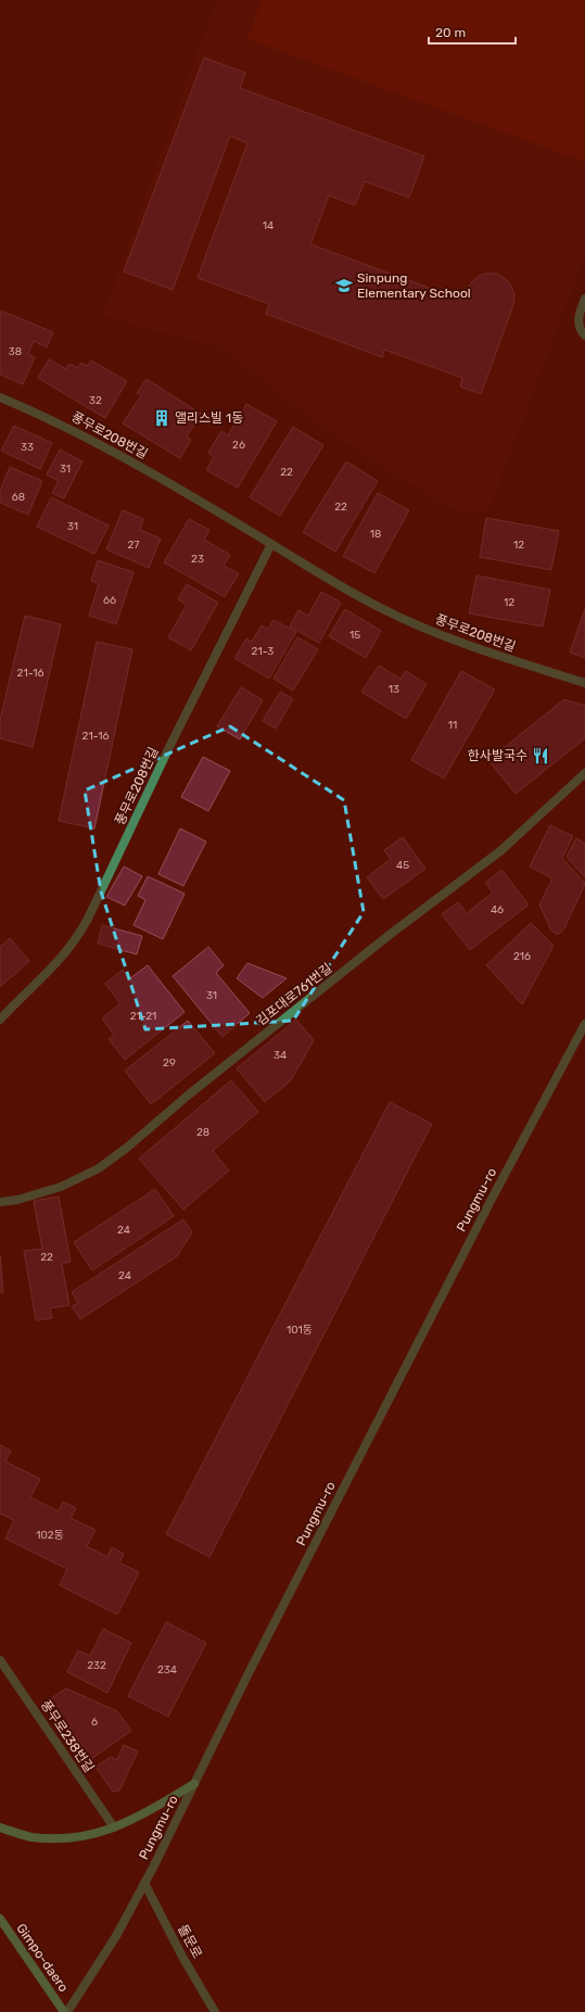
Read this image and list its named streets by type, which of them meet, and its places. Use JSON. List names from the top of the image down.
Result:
{
  "streets": {
    "main road": ["Gimpo-daero"],
    "street": [
      "풍무로208번길",
      "김포대로761번길",
      "Pungmu-ro",
      "풍무로238번길",
      "돌문로"
    ]
  },
  "crossings": [
    ["Pungmu-ro", "돌문로"],
    ["Pungmu-ro", "Gimpo-daero"]
  ],
  "places": {
    "school or university": ["Sinpung Elementary School"],
    "building": ["앨리스빌 1동"],
    "restaurant": ["한사발국수"]
  },
  "house_numbers": [
    "14",
    "38",
    "32",
    "26",
    "33",
    "31",
    "22",
    "68",
    "22",
    "31",
    "18",
    "27",
    "12",
    "23",
    "66",
    "12",
    "15",
    "21-3",
    "21-16",
    "13",
    "11",
    "21-16",
    "45",
    "46",
    "216",
    "31",
    "21-21",
    "34",
    "29",
    "28",
    "24",
    "22",
    "24",
    "101동",
    "102동",
    "232",
    "234",
    "6"
  ],
  "scale_bar": "20 m"
}
